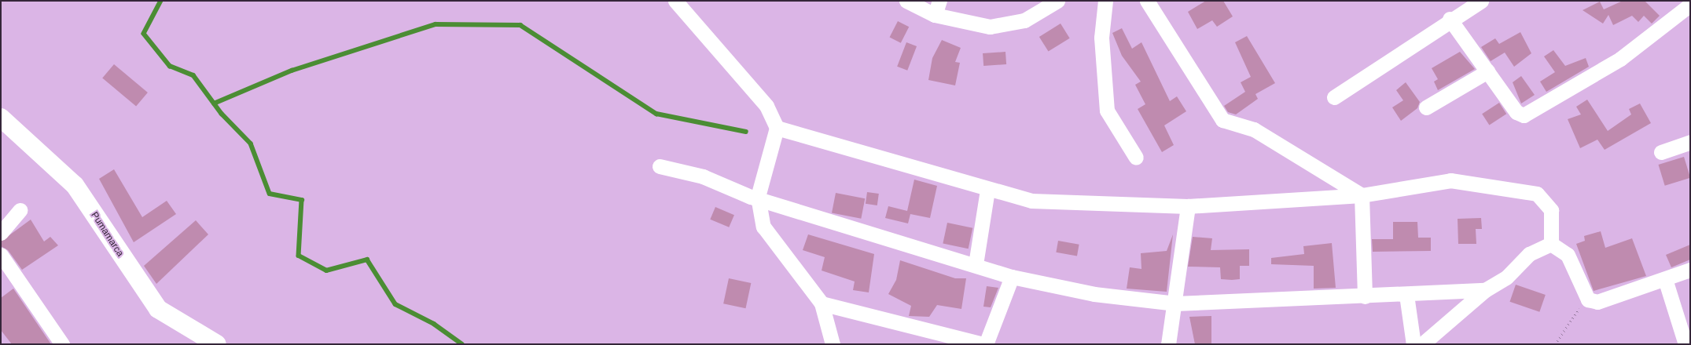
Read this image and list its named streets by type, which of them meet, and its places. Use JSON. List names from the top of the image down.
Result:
{
  "streets": {
    "main road": ["Pumamarca"]
  }
}
